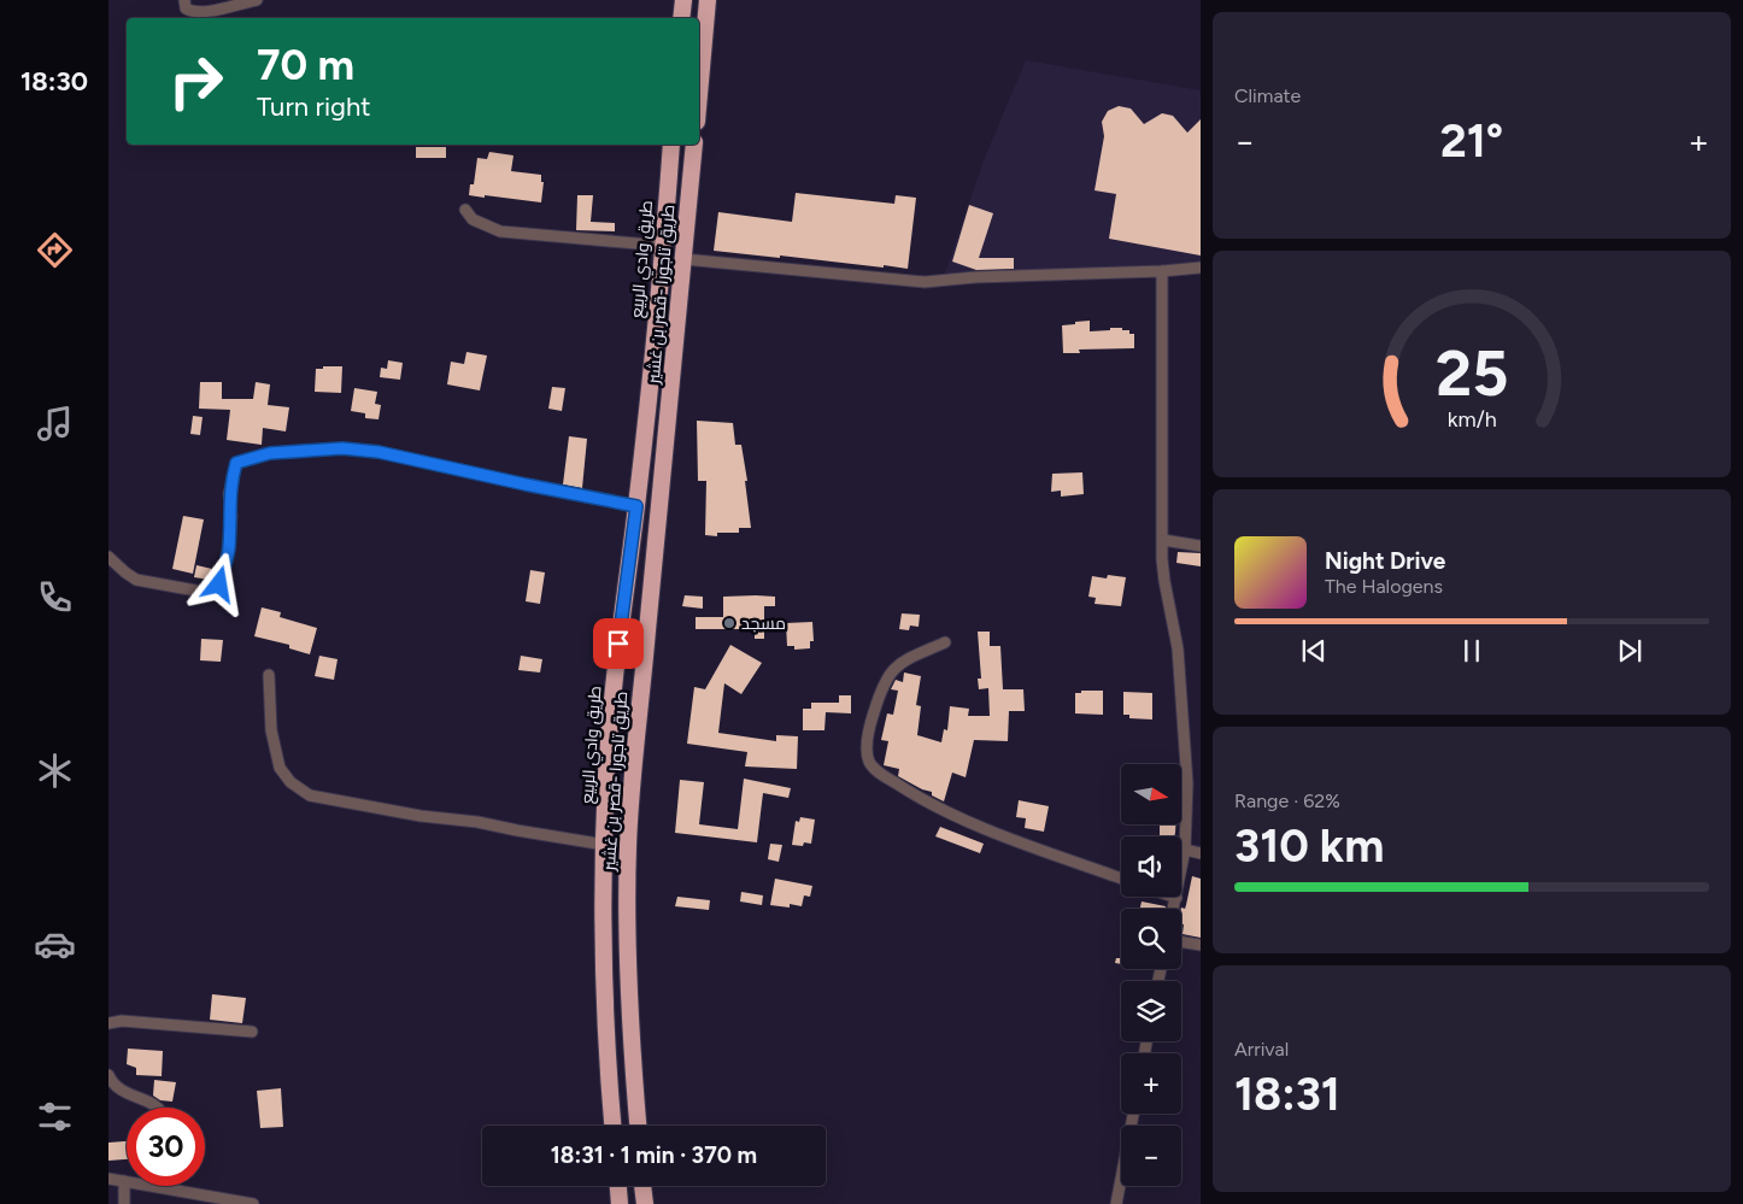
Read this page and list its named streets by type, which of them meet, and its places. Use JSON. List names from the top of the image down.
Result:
{
  "streets": {
    "highway": ["طريق وادي الربيع", "طريق تاجورا -قصر بن غشير"]
  },
  "places": ["مسجد"],
  "north": "right",
  "page": {
    "tabs": "18:30",
    "tile": [
      "Climate",
      ["Range · 62%", "310 km"],
      ["Arrival", "18:31"]
    ],
    "turn": ["70 m", "Turn right"],
    "heat": ["−", "21°", "+"],
    "song": ["Night Drive", "The Halogens"],
    "map_buttons": ["+", "−"],
    "limit": "30",
    "trip": "18:31 · 1 min · 370 m",
    "gauge": ["25", "km/h"]
  }
}
